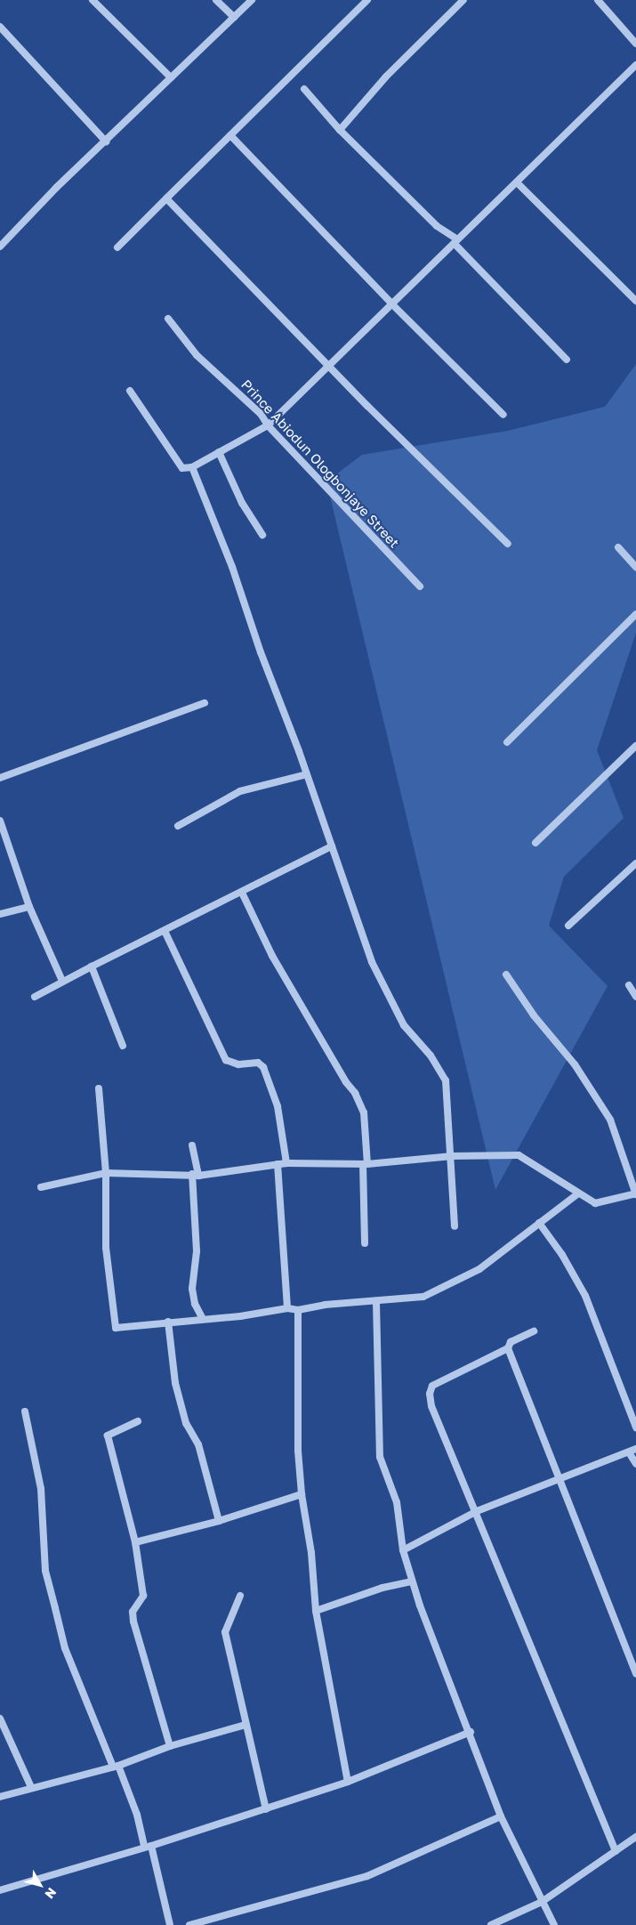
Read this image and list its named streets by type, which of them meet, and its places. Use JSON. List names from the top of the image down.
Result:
{
  "streets": {
    "street": ["Prince Abiodun Ologbonjaye Street"]
  },
  "north": "bottom right"
}
